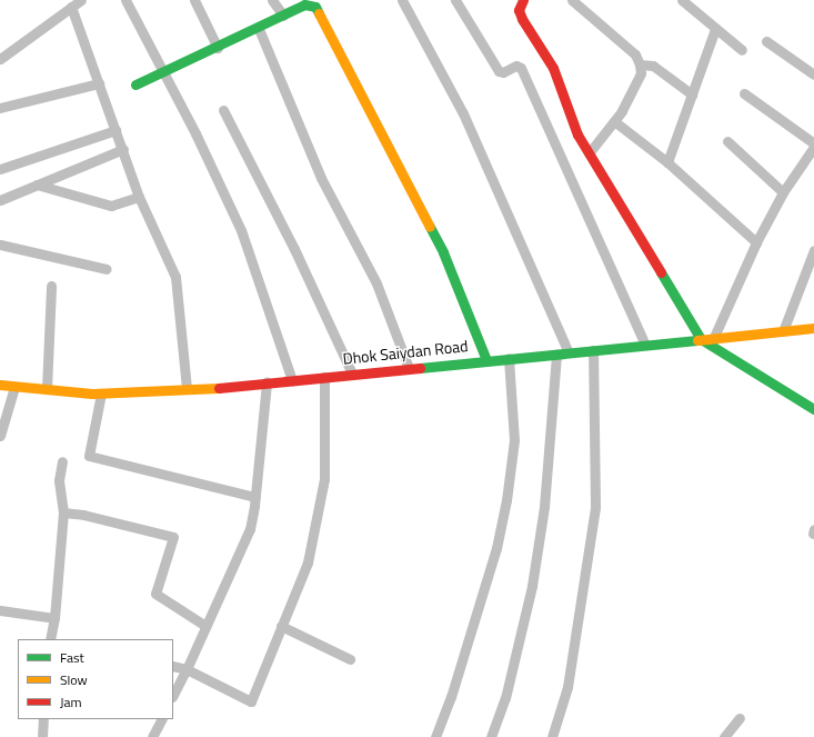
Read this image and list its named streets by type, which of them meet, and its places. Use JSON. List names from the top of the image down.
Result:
{
  "streets": {
    "street": ["Dhok Saiydan Road"]
  },
  "legend": ["Fast", "Slow", "Jam"]
}
